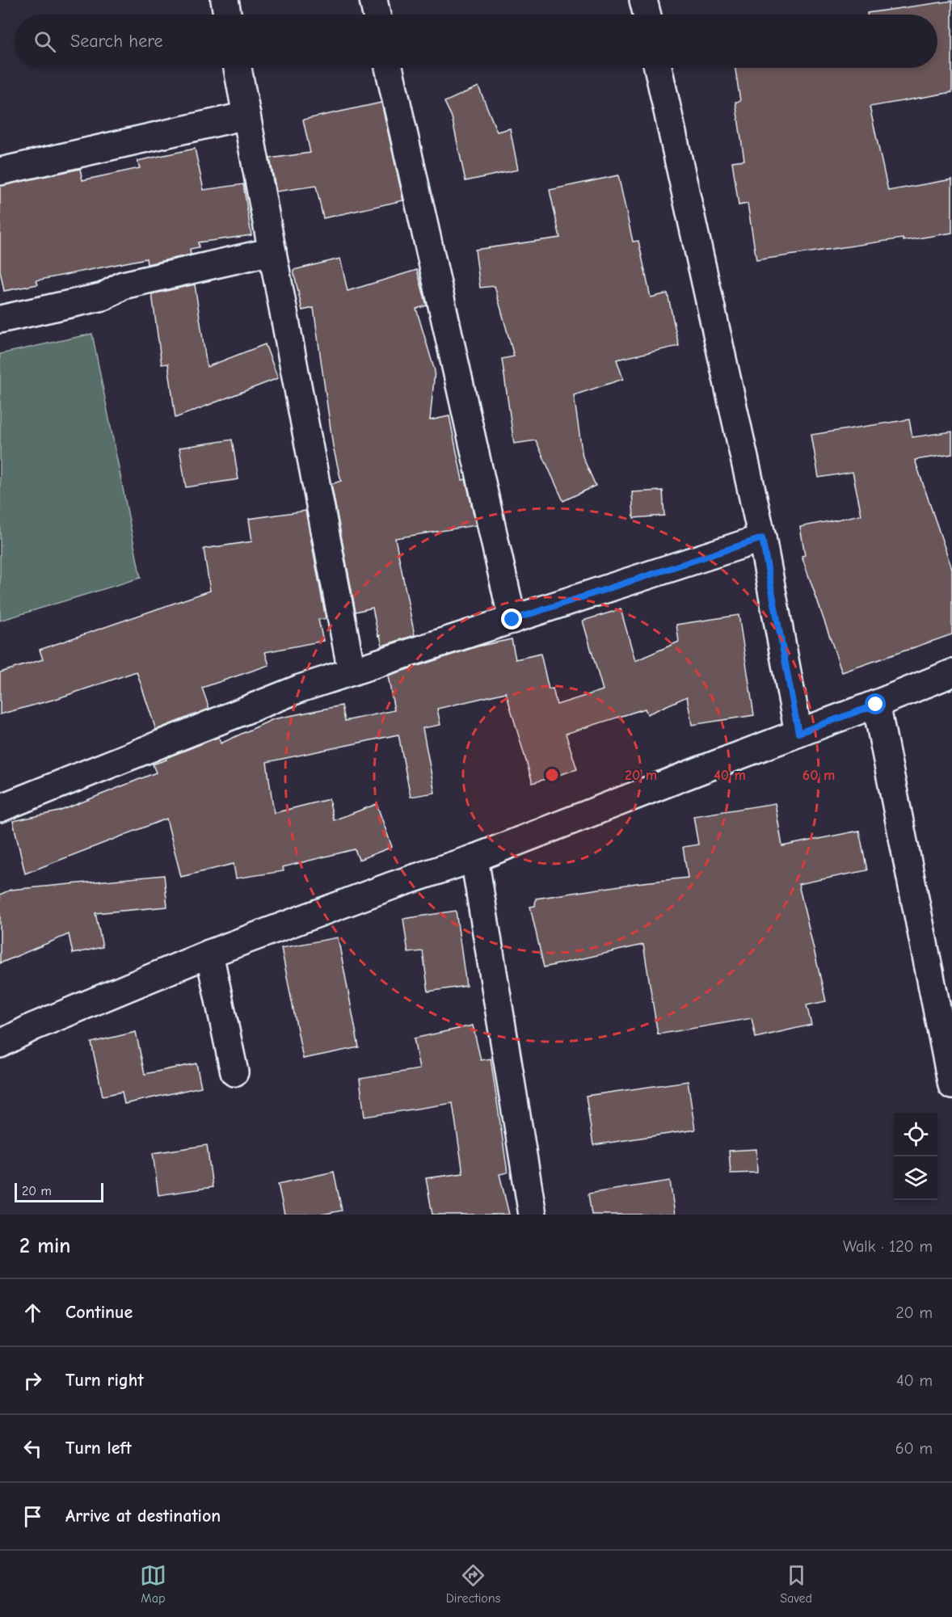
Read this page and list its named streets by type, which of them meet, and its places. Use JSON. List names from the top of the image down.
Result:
{
  "scale_bar": "20 m",
  "page": {
    "search": "Search here",
    "scale": "20 m",
    "heading": ["2 min", "Walk · 120 m"],
    "list": [
      ["Continue", "20 m"],
      ["Turn right", "40 m"],
      ["Turn left", "60 m"],
      "Arrive at destination"
    ],
    "nav": ["Map", "Directions", "Saved"]
  },
  "rings": ["20 m", "40 m", "60 m"]
}
